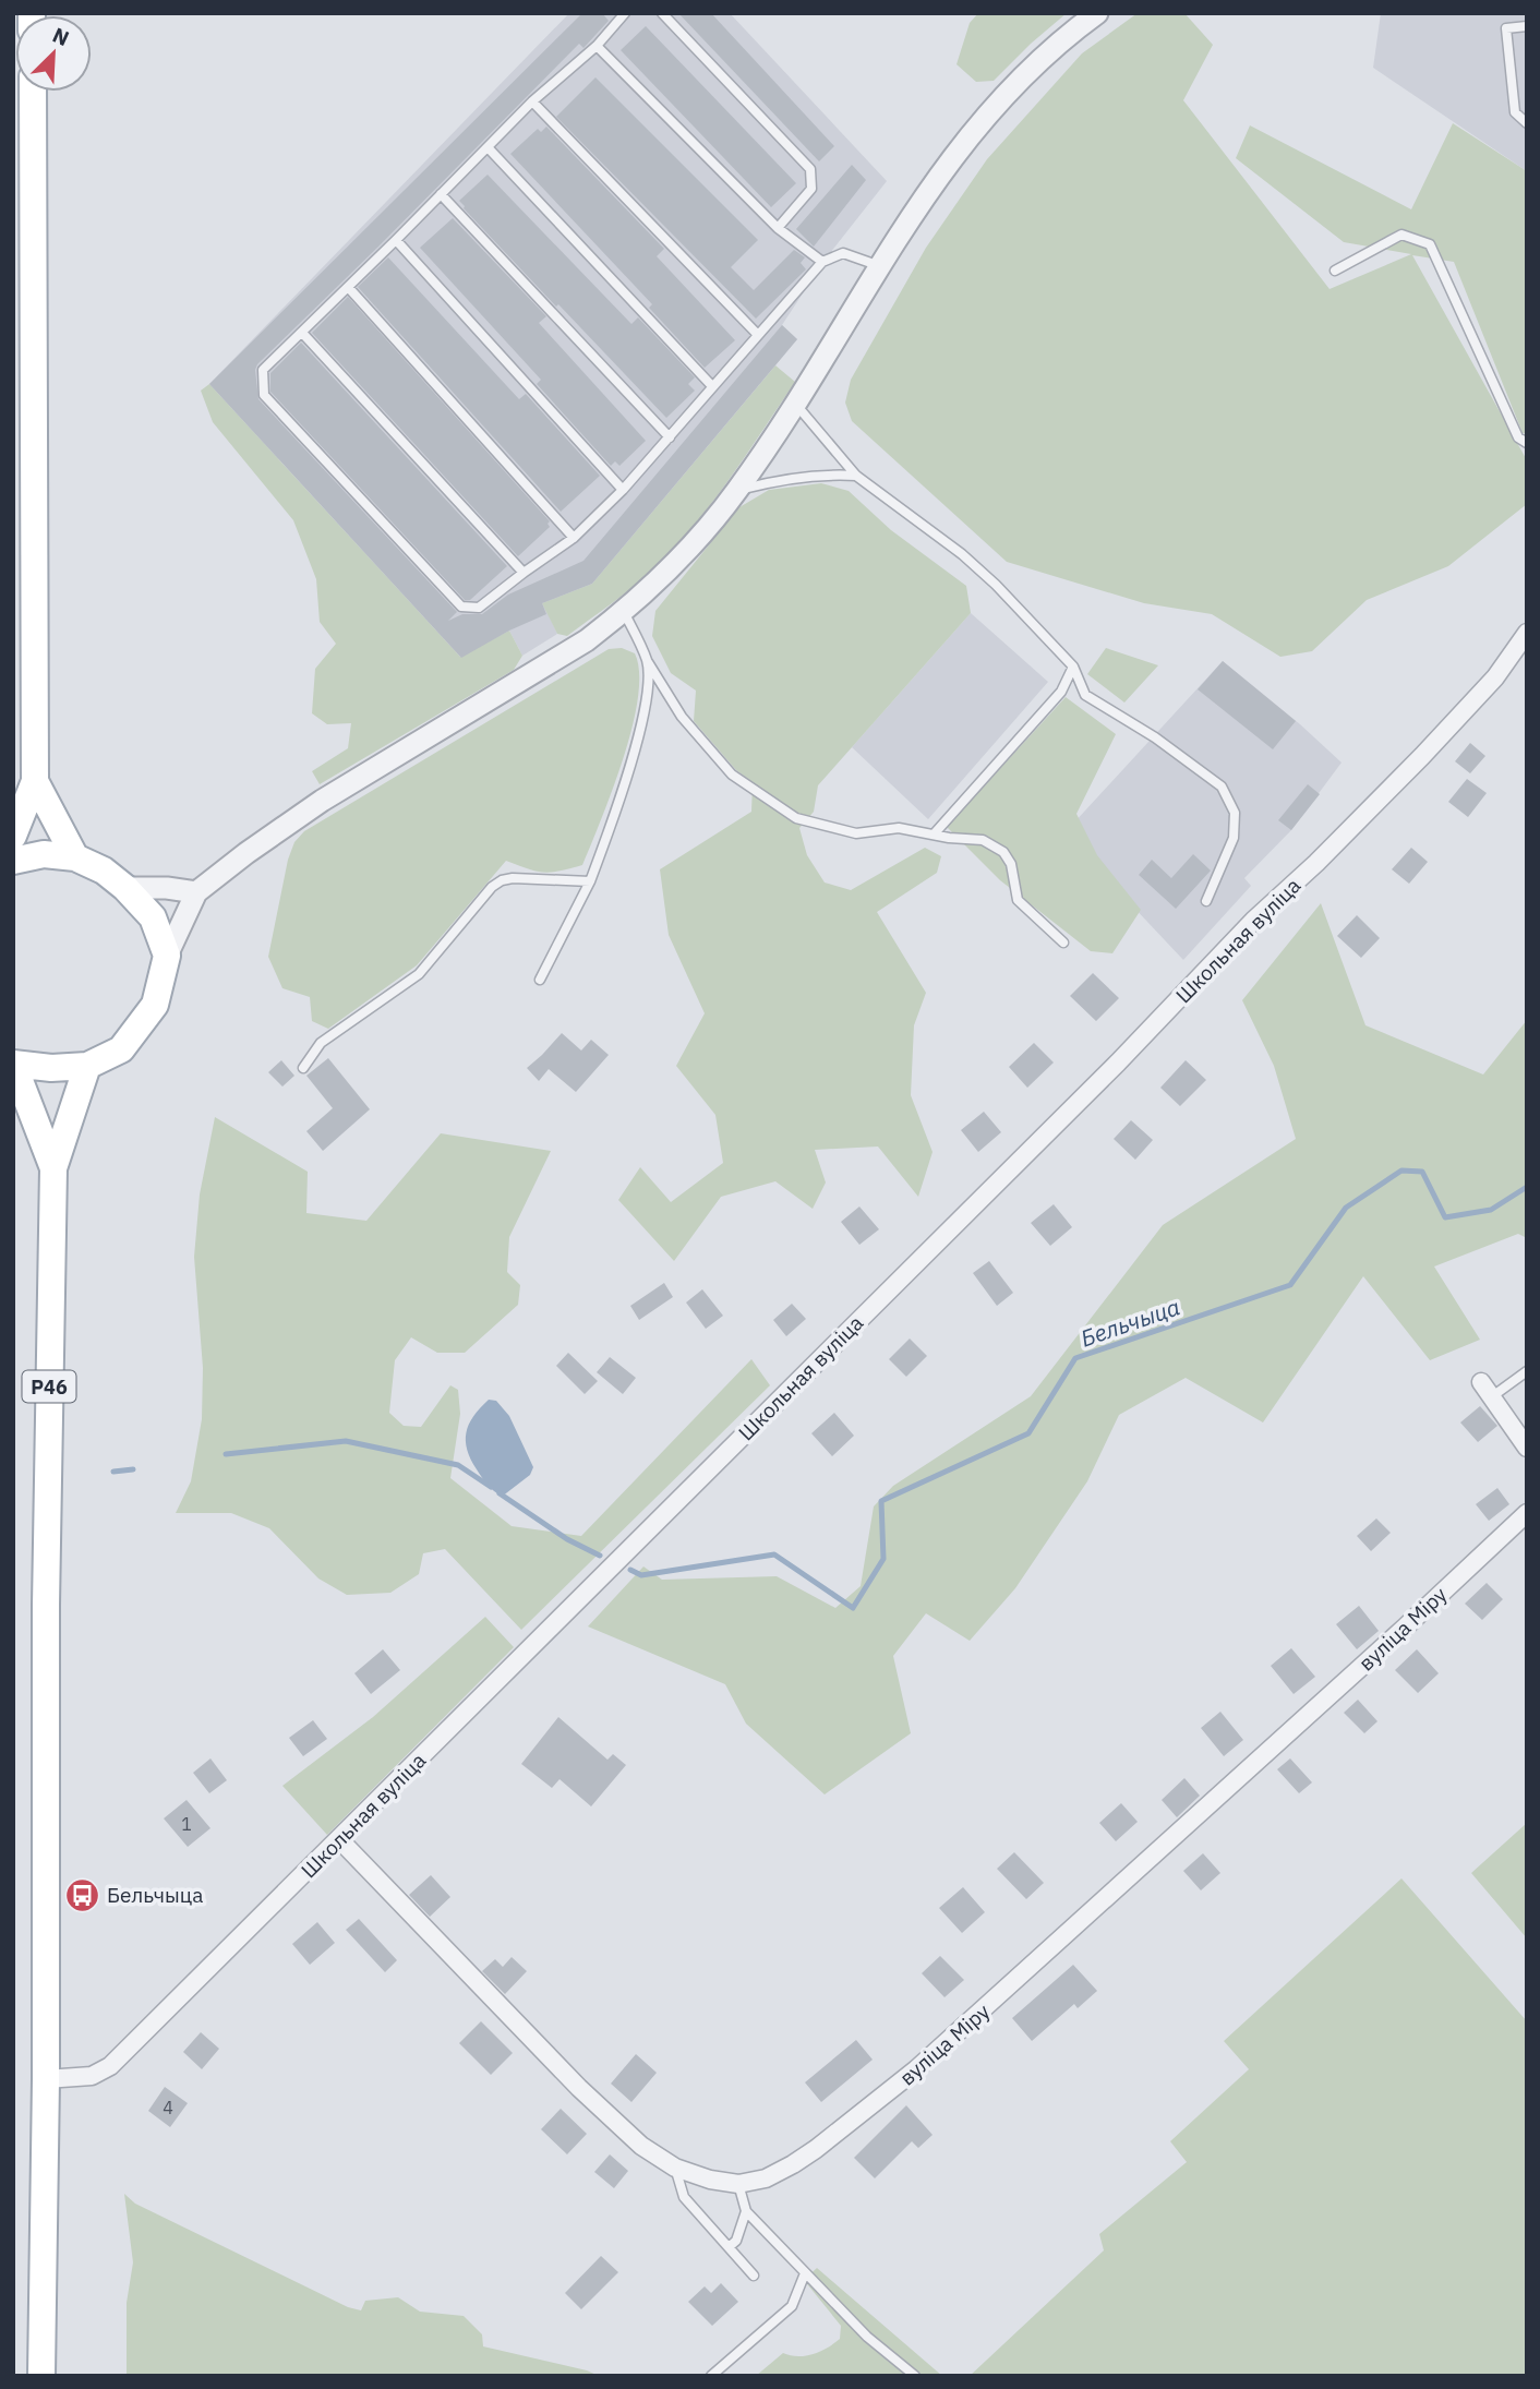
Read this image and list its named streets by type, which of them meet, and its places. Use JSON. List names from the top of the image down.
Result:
{
  "streets": {
    "main road": ["Р46"],
    "street": ["Школьная вуліца", "вуліца Міру"]
  },
  "crossings": [
    ["Школьная вуліца", "Р46"],
    ["Школьная вуліца", "вуліца Міру"]
  ],
  "water": ["Бельчыца"],
  "places": {
    "bus stop": ["Бельчыца"]
  },
  "house_numbers": ["1", "4"],
  "north": "top right"
}
